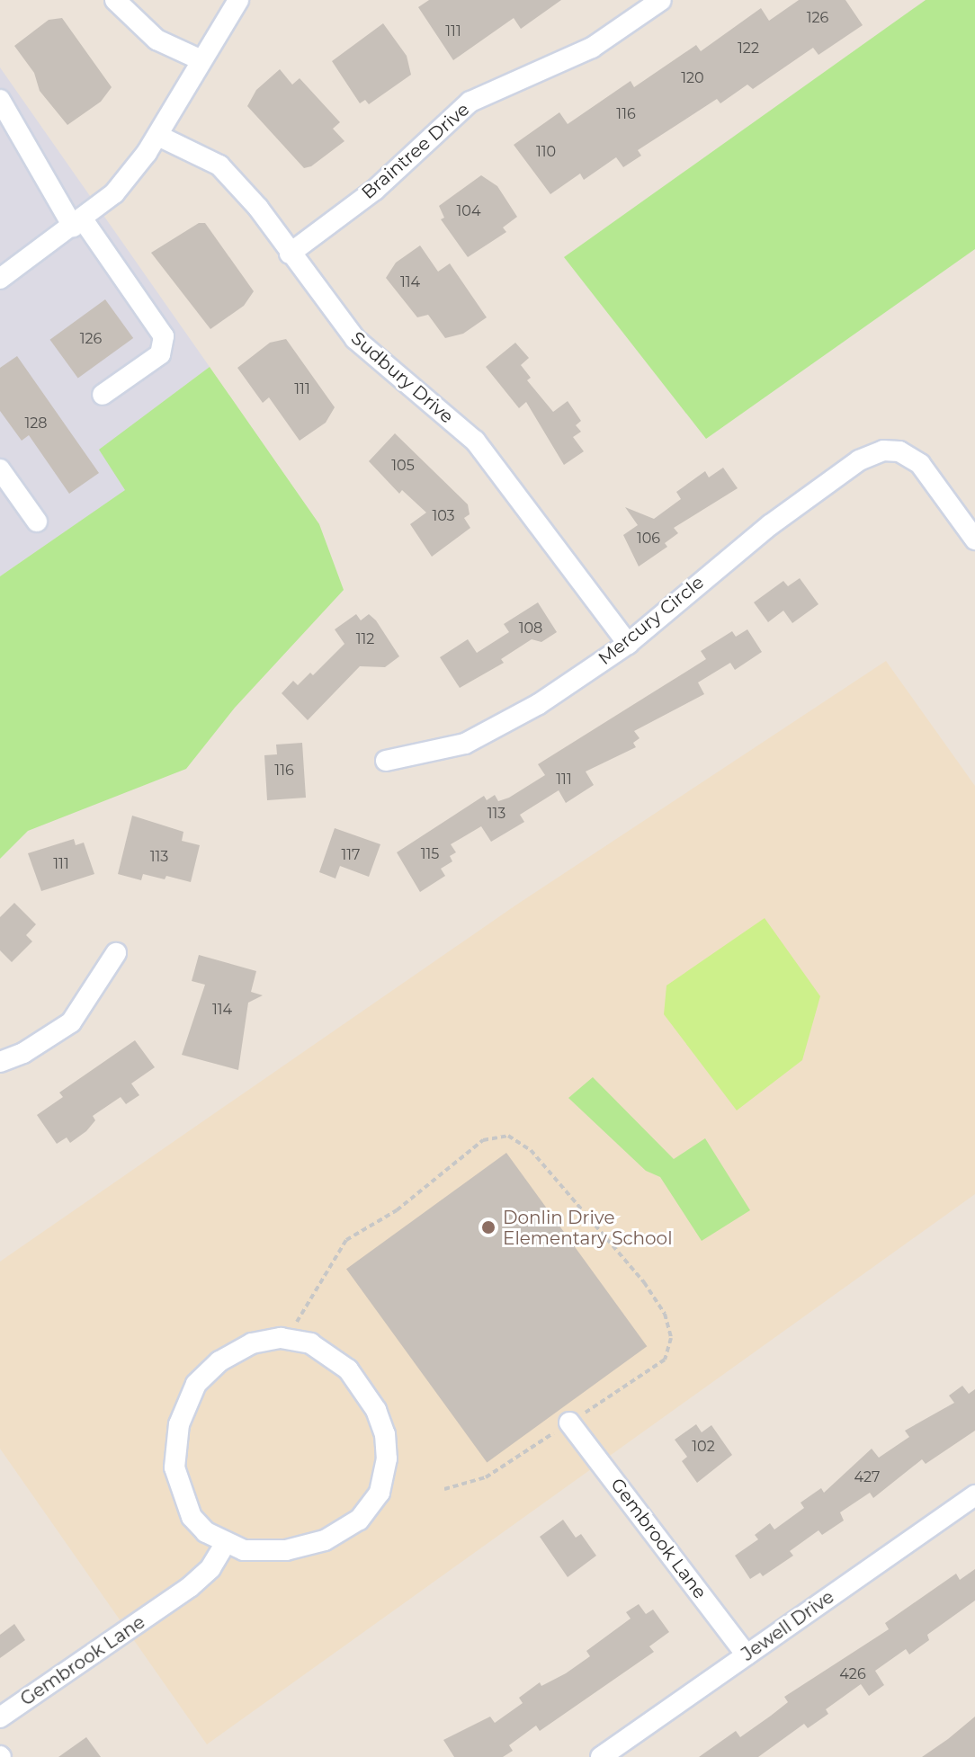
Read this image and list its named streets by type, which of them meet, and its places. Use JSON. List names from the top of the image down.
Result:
{
  "streets": {
    "street": [
      "Braintree Drive",
      "Sudbury Drive",
      "Mercury Circle",
      "Gembrook Lane",
      "Jewell Drive"
    ]
  },
  "crossings": [
    ["Braintree Drive", "Sudbury Drive"],
    ["Sudbury Drive", "Mercury Circle"],
    ["Gembrook Lane", "Jewell Drive"]
  ],
  "places": ["Donlin Drive Elementary School"],
  "house_numbers": [
    "126",
    "111",
    "122",
    "120",
    "116",
    "110",
    "104",
    "114",
    "126",
    "111",
    "128",
    "105",
    "103",
    "106",
    "108",
    "112",
    "116",
    "111",
    "113",
    "115",
    "117",
    "113",
    "111",
    "114",
    "102",
    "427",
    "426"
  ]
}
